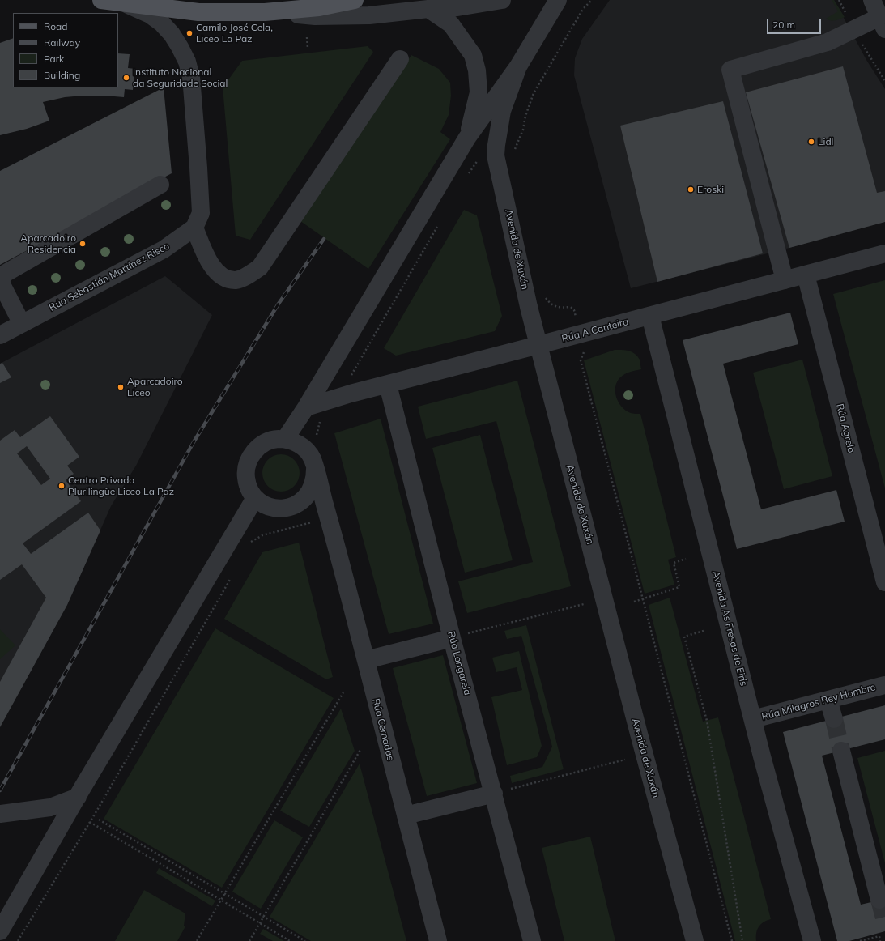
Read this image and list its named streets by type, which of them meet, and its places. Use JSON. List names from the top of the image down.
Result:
{
  "streets": {
    "street": [
      "Avenida de Xuxán",
      "Rúa Sebastián Martínez Risco",
      "Rúa A Canteira",
      "Rúa Agrelo",
      "Avenida As Fresas de Eirís",
      "Rúa Longarela",
      "Rúa Milagros Rey Hombre",
      "Rúa Cernadas"
    ]
  },
  "crossings": [
    ["Avenida de Xuxán", "Rúa A Canteira"],
    ["Rúa A Canteira", "Rúa Agrelo"],
    ["Rúa A Canteira", "Avenida As Fresas de Eirís"],
    ["Rúa A Canteira", "Rúa Longarela"],
    ["Avenida As Fresas de Eirís", "Rúa Milagros Rey Hombre"]
  ],
  "places": [
    "Camilo José Cela, Liceo La Paz",
    "Instituto Nacional da Seguridade Social",
    "Lidl",
    "Eroski",
    "Aparcadoiro Residencia",
    "Aparcadoiro Liceo",
    "Centro Privado Plurilingüe Liceo La Paz"
  ],
  "legend": [
    "Road",
    "Railway",
    "Park",
    "Building"
  ],
  "scale_bar": "20 m"
}
